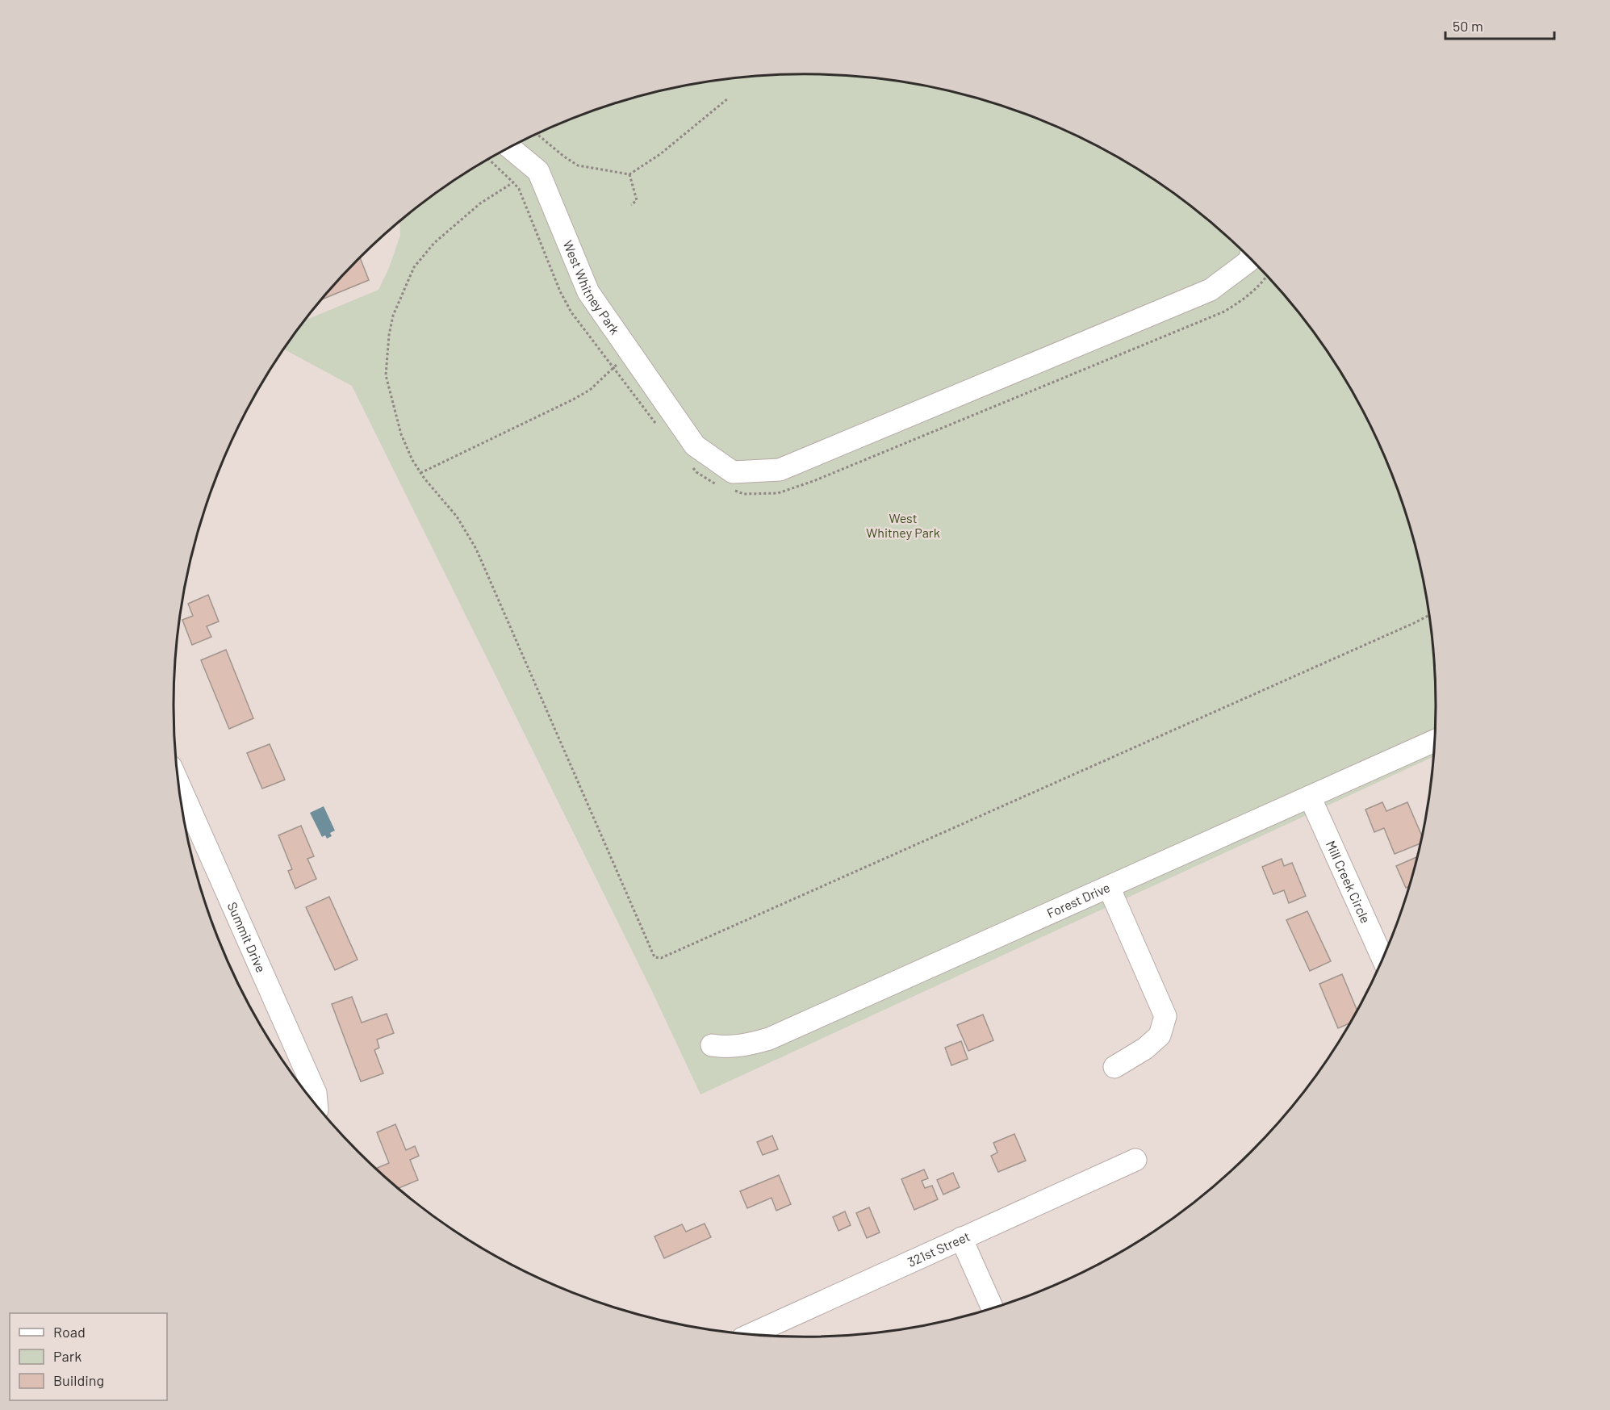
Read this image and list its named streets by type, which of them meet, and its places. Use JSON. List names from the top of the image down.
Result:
{
  "streets": {
    "street": [
      "West Whitney Park",
      "Mill Creek Circle",
      "Forest Drive",
      "Summit Drive",
      "321st Street"
    ]
  },
  "crossings": [
    ["Mill Creek Circle", "Forest Drive"]
  ],
  "parks": ["West Whitney Park"],
  "legend": ["Road", "Park", "Building"],
  "scale_bar": "50 m"
}
